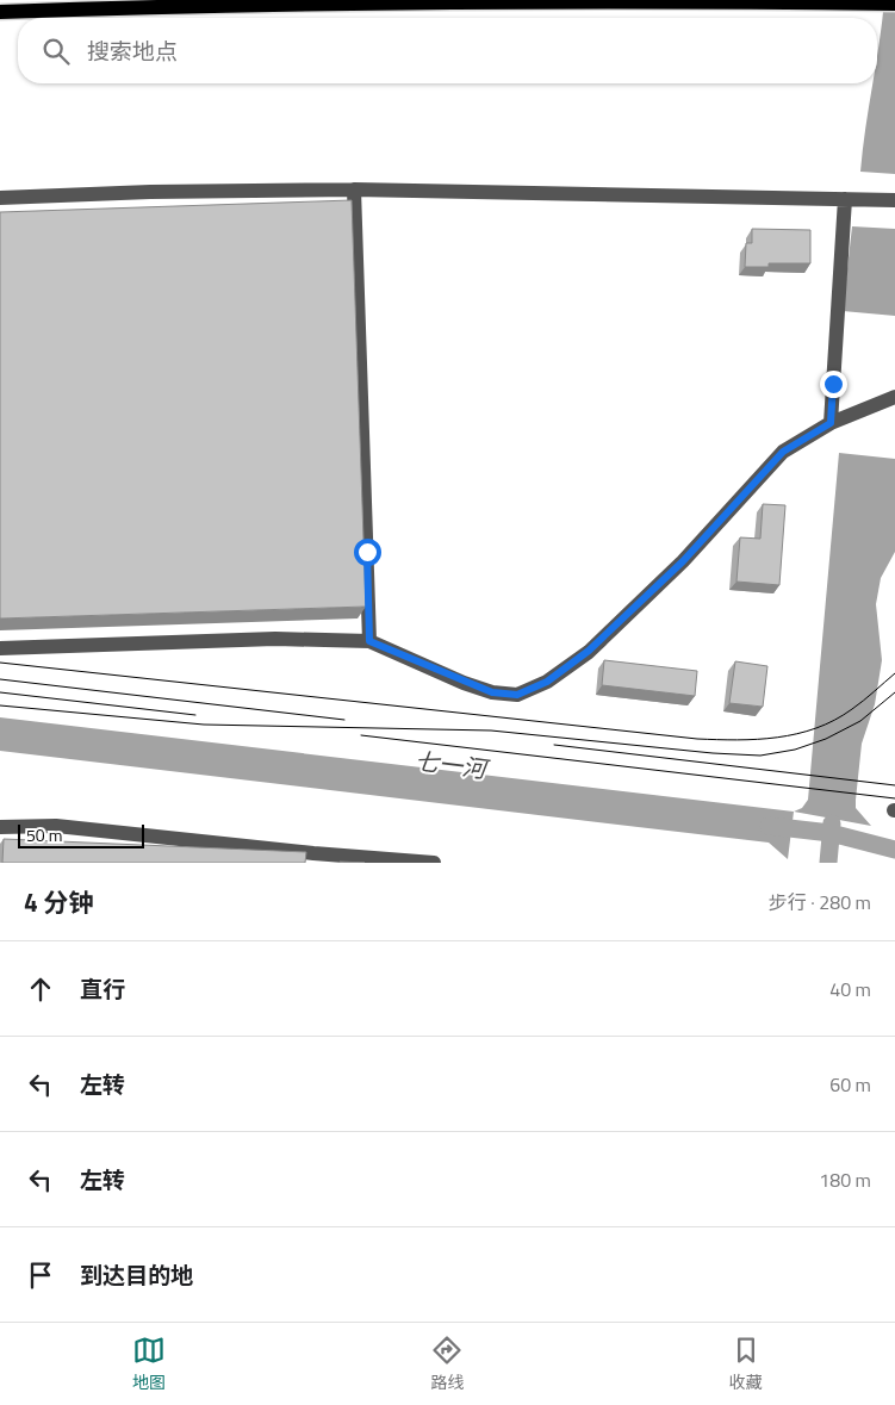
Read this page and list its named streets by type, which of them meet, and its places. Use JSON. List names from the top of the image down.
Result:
{
  "water": ["七一河"],
  "scale_bar": "50 m",
  "page": {
    "search": "搜索地点",
    "scale": "50 m",
    "heading": ["4 分钟", "步行 · 280 m"],
    "list": [
      ["直行", "40 m"],
      ["左转", "60 m"],
      ["左转", "180 m"],
      "到达目的地"
    ],
    "nav": ["地图", "路线", "收藏"]
  }
}
